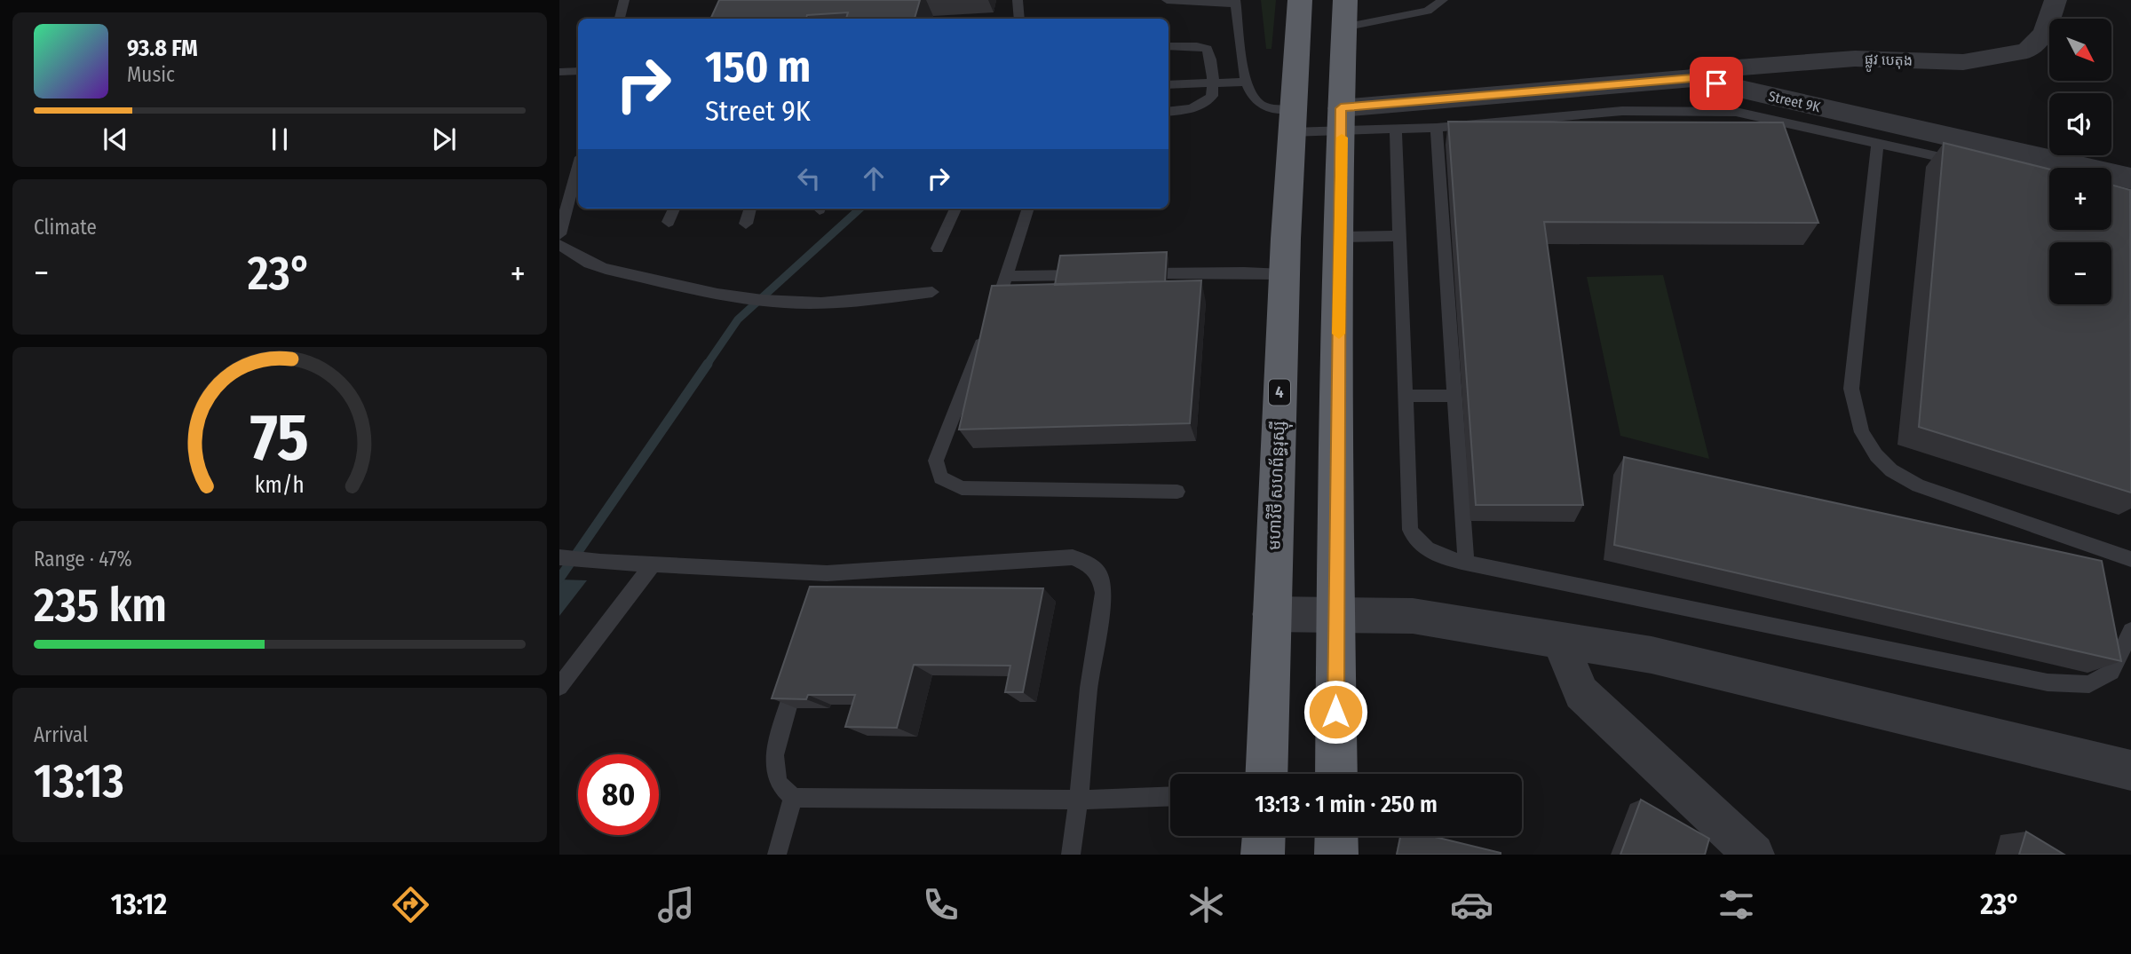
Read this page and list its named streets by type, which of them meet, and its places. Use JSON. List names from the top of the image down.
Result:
{
  "streets": {
    "highway": ["4", "មហាវិថី សហព័ន្ធរុស្ស៊ី"],
    "street": ["ផ្លូវ បេតុង", "Street 9K"]
  },
  "crossings": [
    ["ផ្លូវ បេតុង", "Street 9K"]
  ],
  "north": "bottom right",
  "page": {
    "map_buttons": ["+", "−"],
    "turn": ["150 m", "Street 9K"],
    "song": ["93.8 FM", "Music"],
    "tile": [
      "Climate",
      ["Range · 47%", "235 km"],
      ["Arrival", "13:13"]
    ],
    "heat": ["−", "23°", "+"],
    "limit": "80",
    "trip": "13:13 · 1 min · 250 m",
    "tabs": ["13:12", "23°"],
    "gauge": ["75", "km/h"]
  }
}
